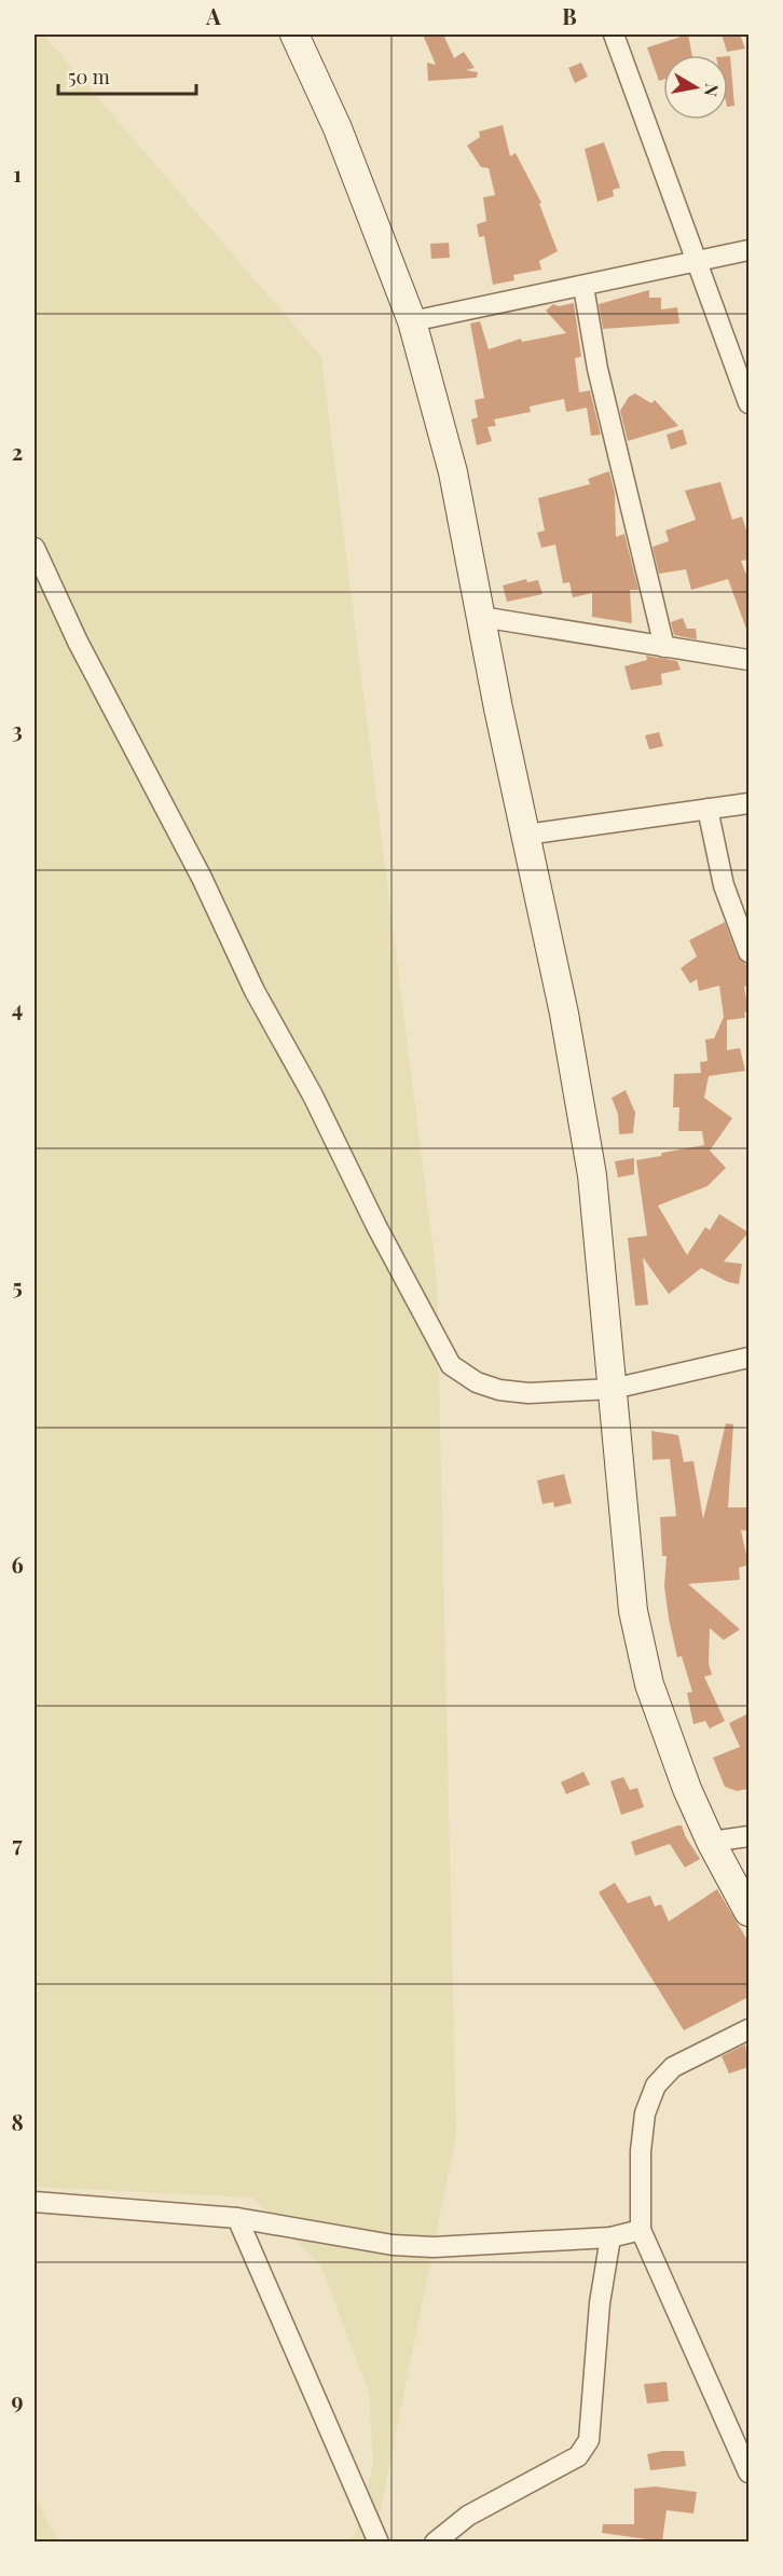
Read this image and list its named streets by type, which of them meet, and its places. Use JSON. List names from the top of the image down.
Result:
{
  "scale_bar": "50 m",
  "north": "right",
  "grid": {
    "columns": ["A", "B"],
    "rows": [
      "1",
      "2",
      "3",
      "4",
      "5",
      "6",
      "7",
      "8",
      "9"
    ]
  }
}
